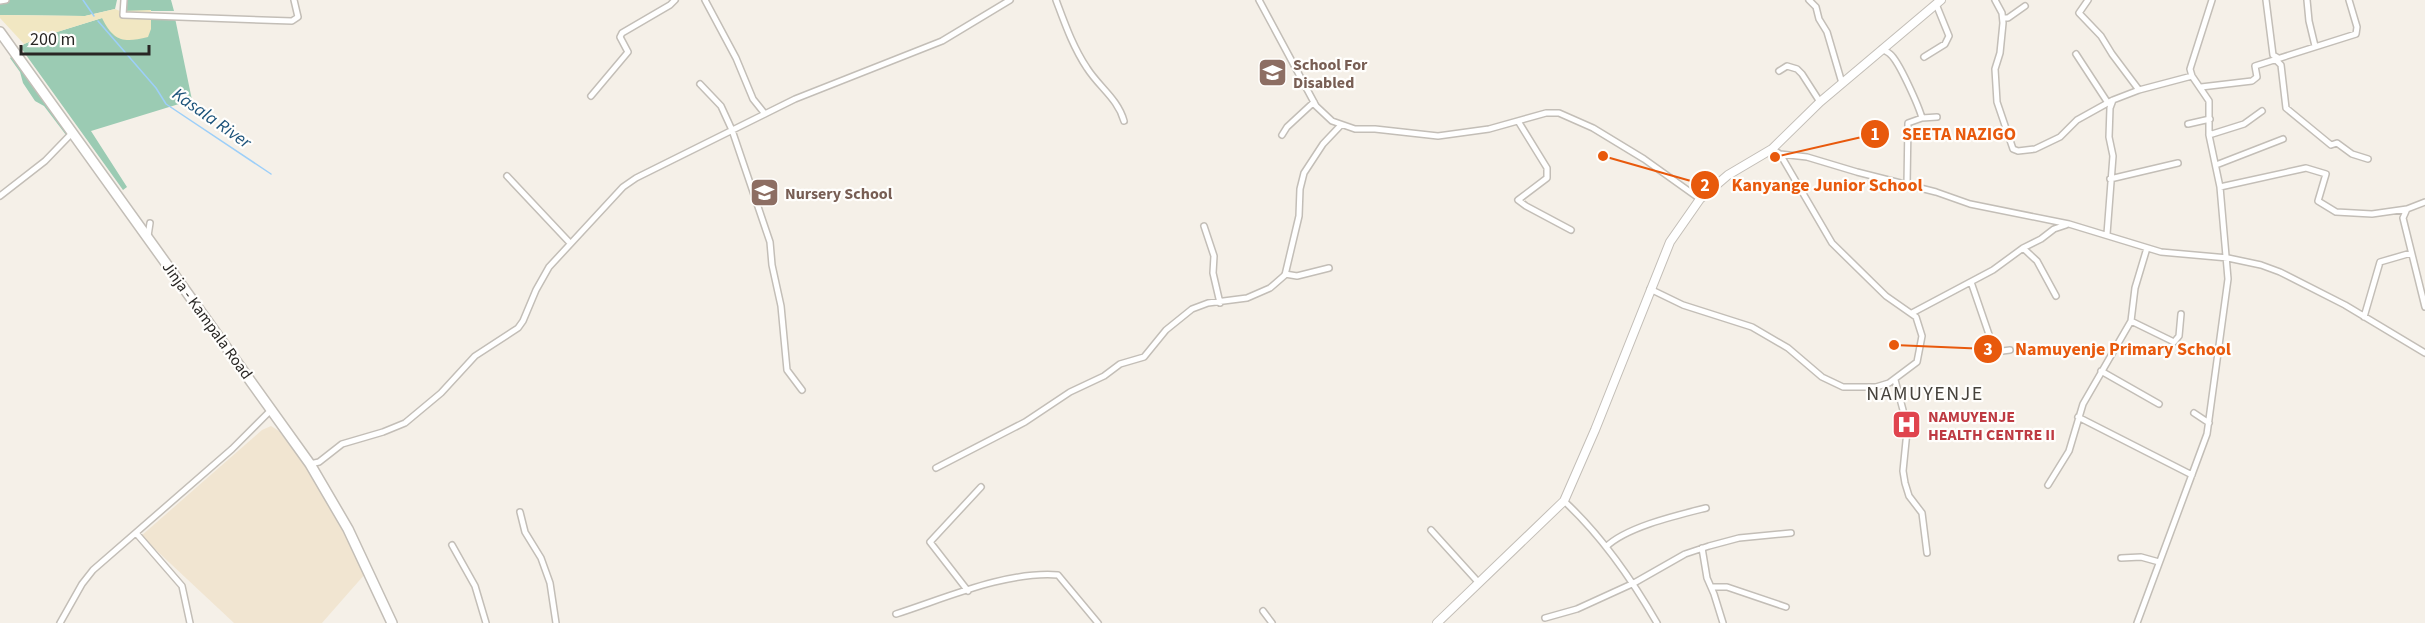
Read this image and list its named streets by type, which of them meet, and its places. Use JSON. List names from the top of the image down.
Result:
{
  "streets": {
    "highway": ["Jinja - Kampala Road"]
  },
  "districts": ["NAMUYENJE"],
  "water": ["Kasala River"],
  "places": {
    "school or university": ["School For Disabled", "Nursery School"],
    "other": ["Kanyange Junior School", "SEETA NAZIGO", "Namuyenje Primary School"],
    "hospital": ["NAMUYENJE HEALTH CENTRE II"]
  },
  "scale_bar": "200 m"
}
